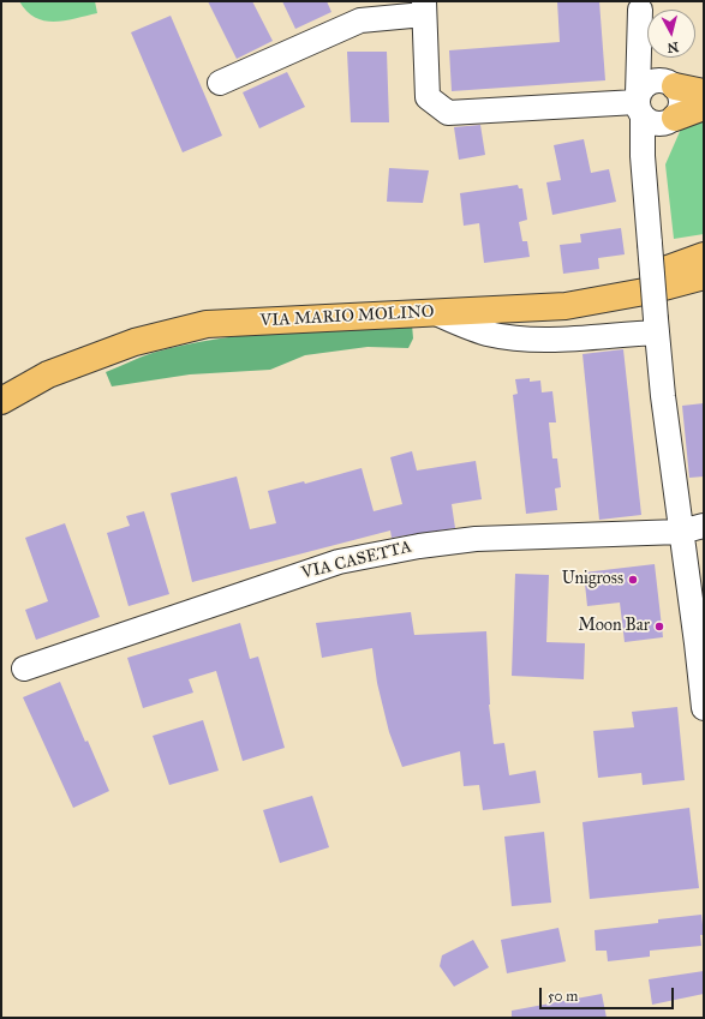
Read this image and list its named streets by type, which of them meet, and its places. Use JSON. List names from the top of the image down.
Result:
{
  "streets": {
    "main road": ["VIA MARIO MOLINO"],
    "street": ["VIA CASETTA"]
  },
  "places": ["Unigross", "Moon Bar"],
  "scale_bar": "50 m",
  "north": "bottom"
}
